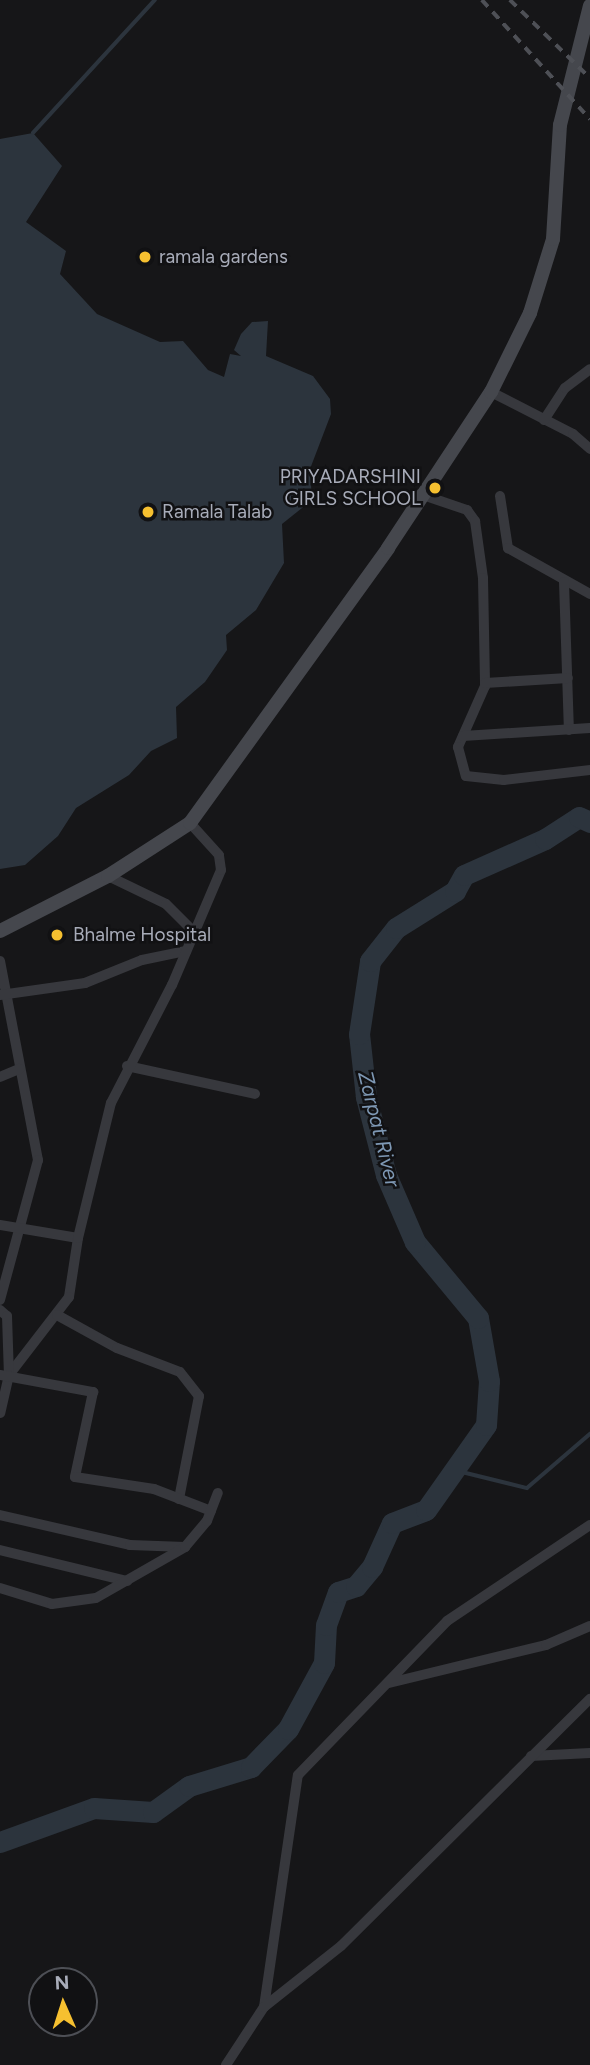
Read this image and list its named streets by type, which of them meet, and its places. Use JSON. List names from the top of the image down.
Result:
{
  "water": ["Zarpat River"],
  "places": [
    "ramala gardens",
    "PRIYADARSHINI GIRLS SCHOOL",
    "Ramala Talab",
    "Bhalme Hospital"
  ],
  "north": "top"
}
